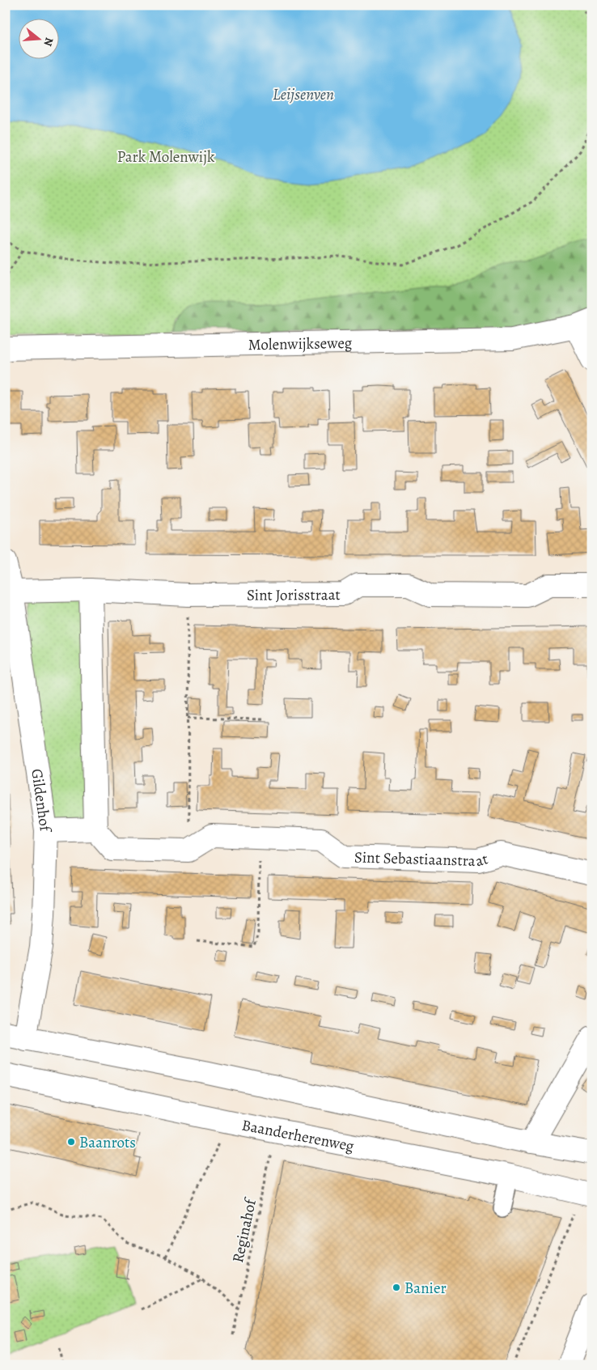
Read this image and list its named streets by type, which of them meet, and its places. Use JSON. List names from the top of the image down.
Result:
{
  "streets": {
    "street": [
      "Molenwijkseweg",
      "Sint Jorisstraat",
      "Gildenhof",
      "Sint Sebastiaanstraat",
      "Baanderherenweg"
    ],
    "path": ["Reginahof"]
  },
  "crossings": [
    ["Sint Jorisstraat", "Gildenhof"],
    ["Baanderherenweg", "Reginahof"]
  ],
  "water": ["Leijsenven"],
  "parks": ["Park Molenwijk"],
  "places": ["Baanrots", "Banier"],
  "north": "right"
}
